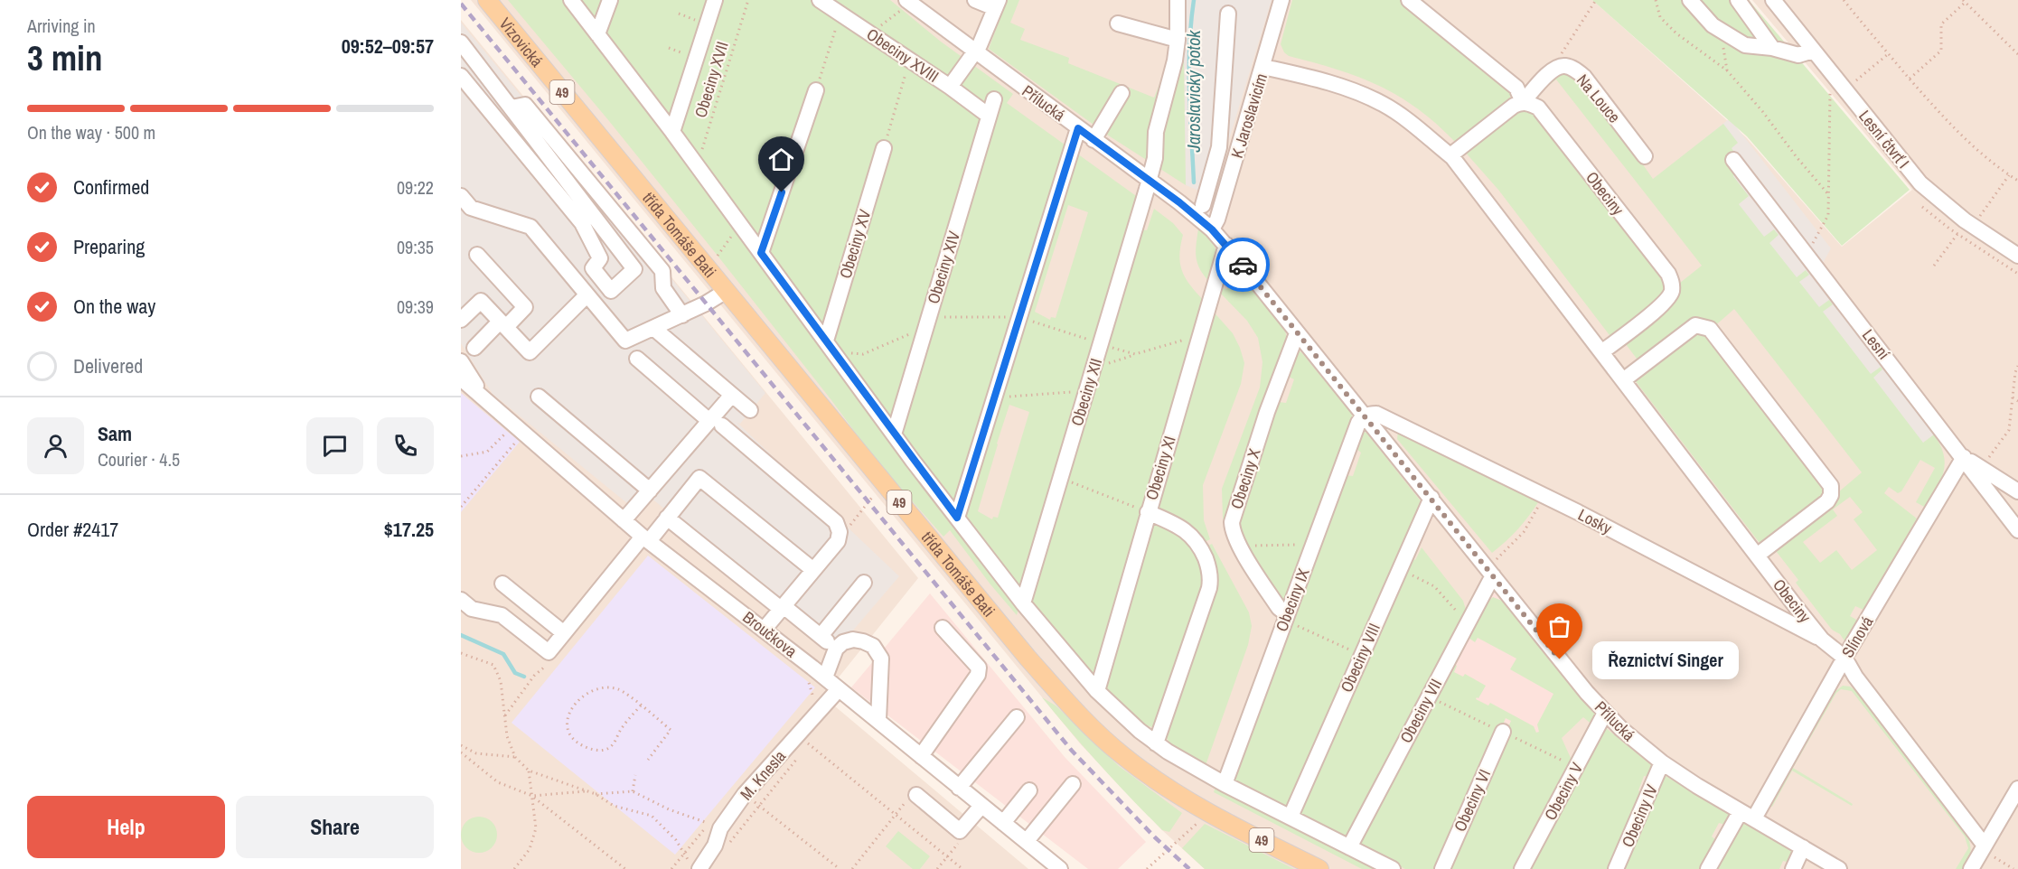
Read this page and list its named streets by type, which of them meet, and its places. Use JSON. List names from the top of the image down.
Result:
{
  "streets": {
    "main road": ["Vizovická", "49", "třída Tomáše Bati"],
    "street": [
      "Obeciny XVIII",
      "Na Louce",
      "Přílucká",
      "K Jaroslavicím",
      "Lesní čtvrť I",
      "Obeciny",
      "Obeciny XV",
      "Obeciny XIV",
      "Lesní",
      "Obeciny XII",
      "Obeciny XI",
      "Obeciny X",
      "Losky",
      "Obeciny IX",
      "Broučkova",
      "Slínová",
      "Obeciny VIII",
      "Obeciny VII",
      "M. Knesla",
      "Obeciny V",
      "Obeciny VI",
      "Obeciny IV"
    ],
    "path": ["Obeciny XVII"]
  },
  "crossings": [
    ["Vizovická", "třída Tomáše Bati"],
    ["Obeciny XVIII", "Přílucká"],
    ["Přílucká", "K Jaroslavicím"],
    ["Přílucká", "Obeciny XII"],
    ["Přílucká", "Obeciny XI"],
    ["Přílucká", "Obeciny X"],
    ["Přílucká", "Losky"],
    ["Přílucká", "Obeciny IX"],
    ["Přílucká", "Slínová"],
    ["Přílucká", "Obeciny VIII"],
    ["Přílucká", "Obeciny VII"],
    ["Přílucká", "Obeciny V"],
    ["Přílucká", "Obeciny IV"],
    ["K Jaroslavicím", "Obeciny"],
    ["Obeciny", "Losky"],
    ["Obeciny", "Slínová"],
    ["Lesní", "Slínová"],
    ["Obeciny X", "Obeciny IX"],
    ["Losky", "Obeciny IX"],
    ["Broučkova", "M. Knesla"]
  ],
  "water": ["Jaroslavický potok"],
  "places": ["Řeznictví Singer"],
  "page": {
    "heading": ["3 min", "Arriving in", "09:52–09:57"],
    "panel": [
      "Sam",
      "Courier · 4.5",
      "Order #2417",
      "$17.25"
    ],
    "bar": "On the way · 500 m",
    "list": [
      ["Confirmed", "09:22"],
      ["Preparing", "09:35"],
      ["On the way", "09:39"],
      "Delivered"
    ],
    "bubble": "Řeznictví Singer",
    "buttons": ["Help", "Share"]
  }
}
